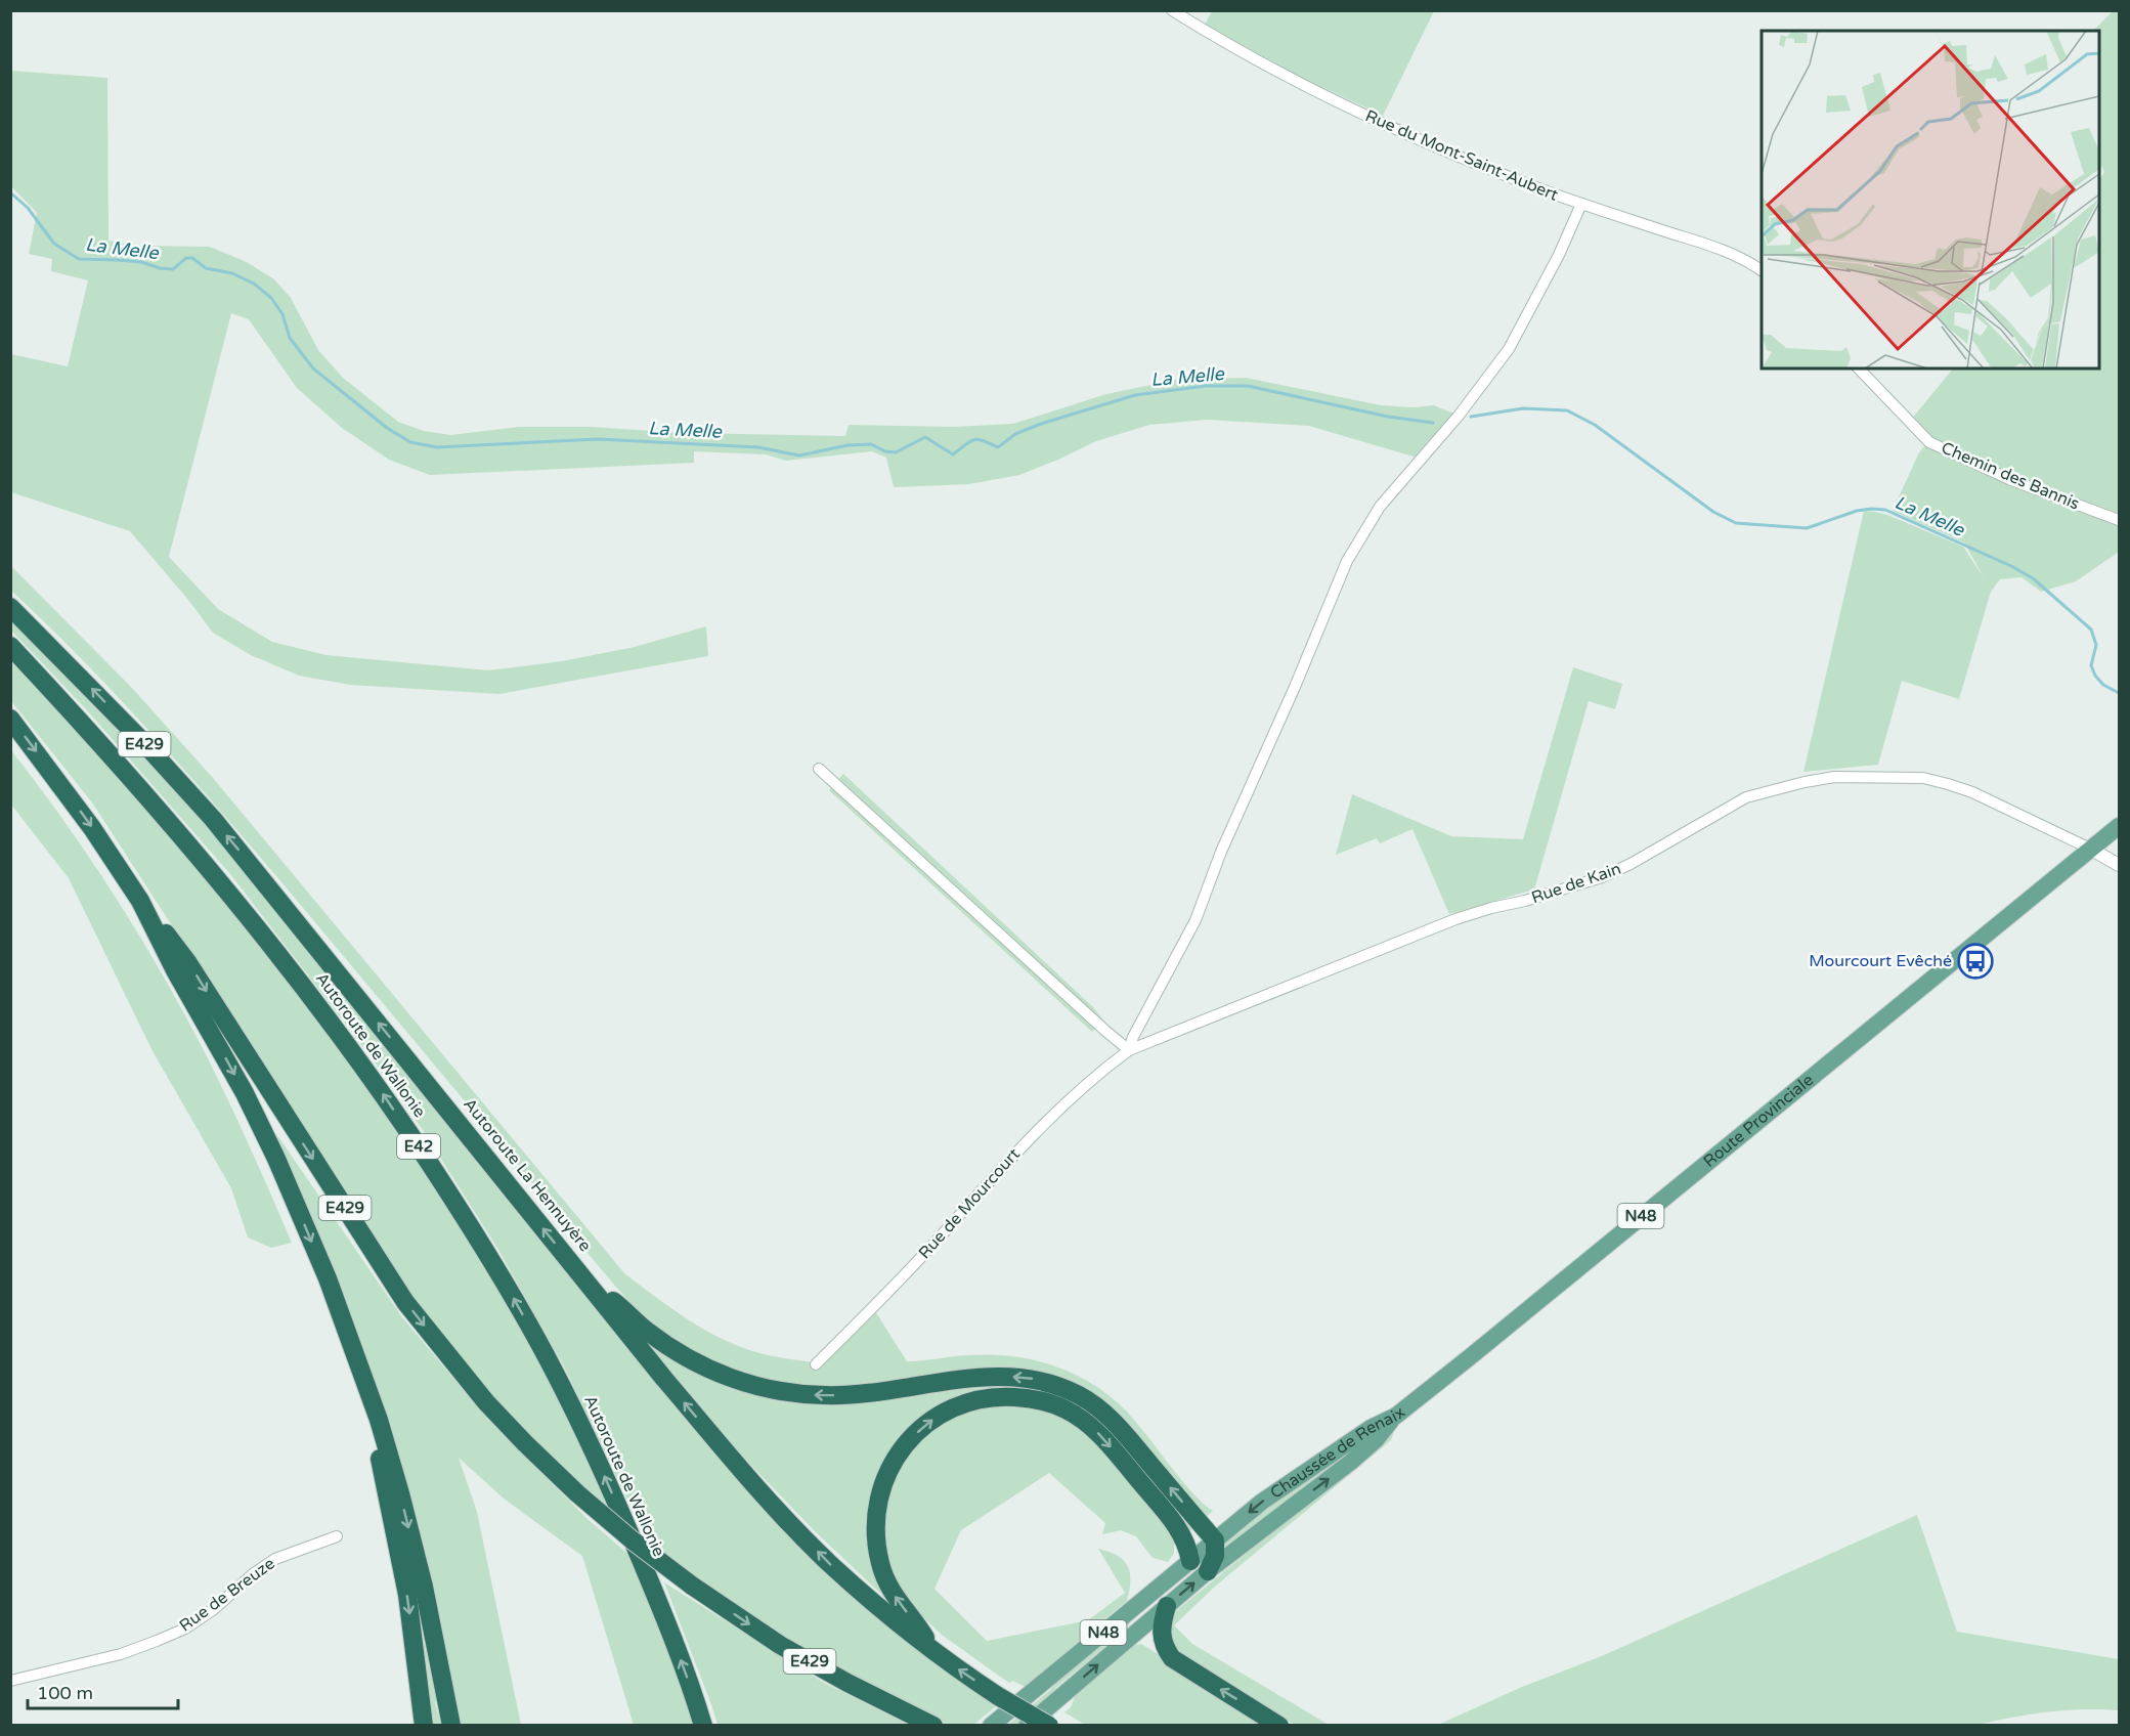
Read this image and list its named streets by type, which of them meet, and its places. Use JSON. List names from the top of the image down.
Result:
{
  "streets": {
    "highway": [
      "E429",
      "Autoroute de Wallonie",
      "E42",
      "Autoroute La Hennuyère"
    ],
    "main road": ["Route Provinciale", "N48", "Chaussée de Renaix"],
    "street": [
      "Rue du Mont-Saint-Aubert",
      "Chemin des Bannis",
      "Rue de Kain",
      "Rue de Mourcourt",
      "Rue de Breuze"
    ]
  },
  "crossings": [
    ["Rue de Kain", "Route Provinciale"],
    ["Rue de Kain", "Rue de Mourcourt"],
    ["Route Provinciale", "Chaussée de Renaix"]
  ],
  "water": ["La Melle"],
  "places": {
    "bus stop": ["Mourcourt Evêché"]
  },
  "scale_bar": "100 m"
}
